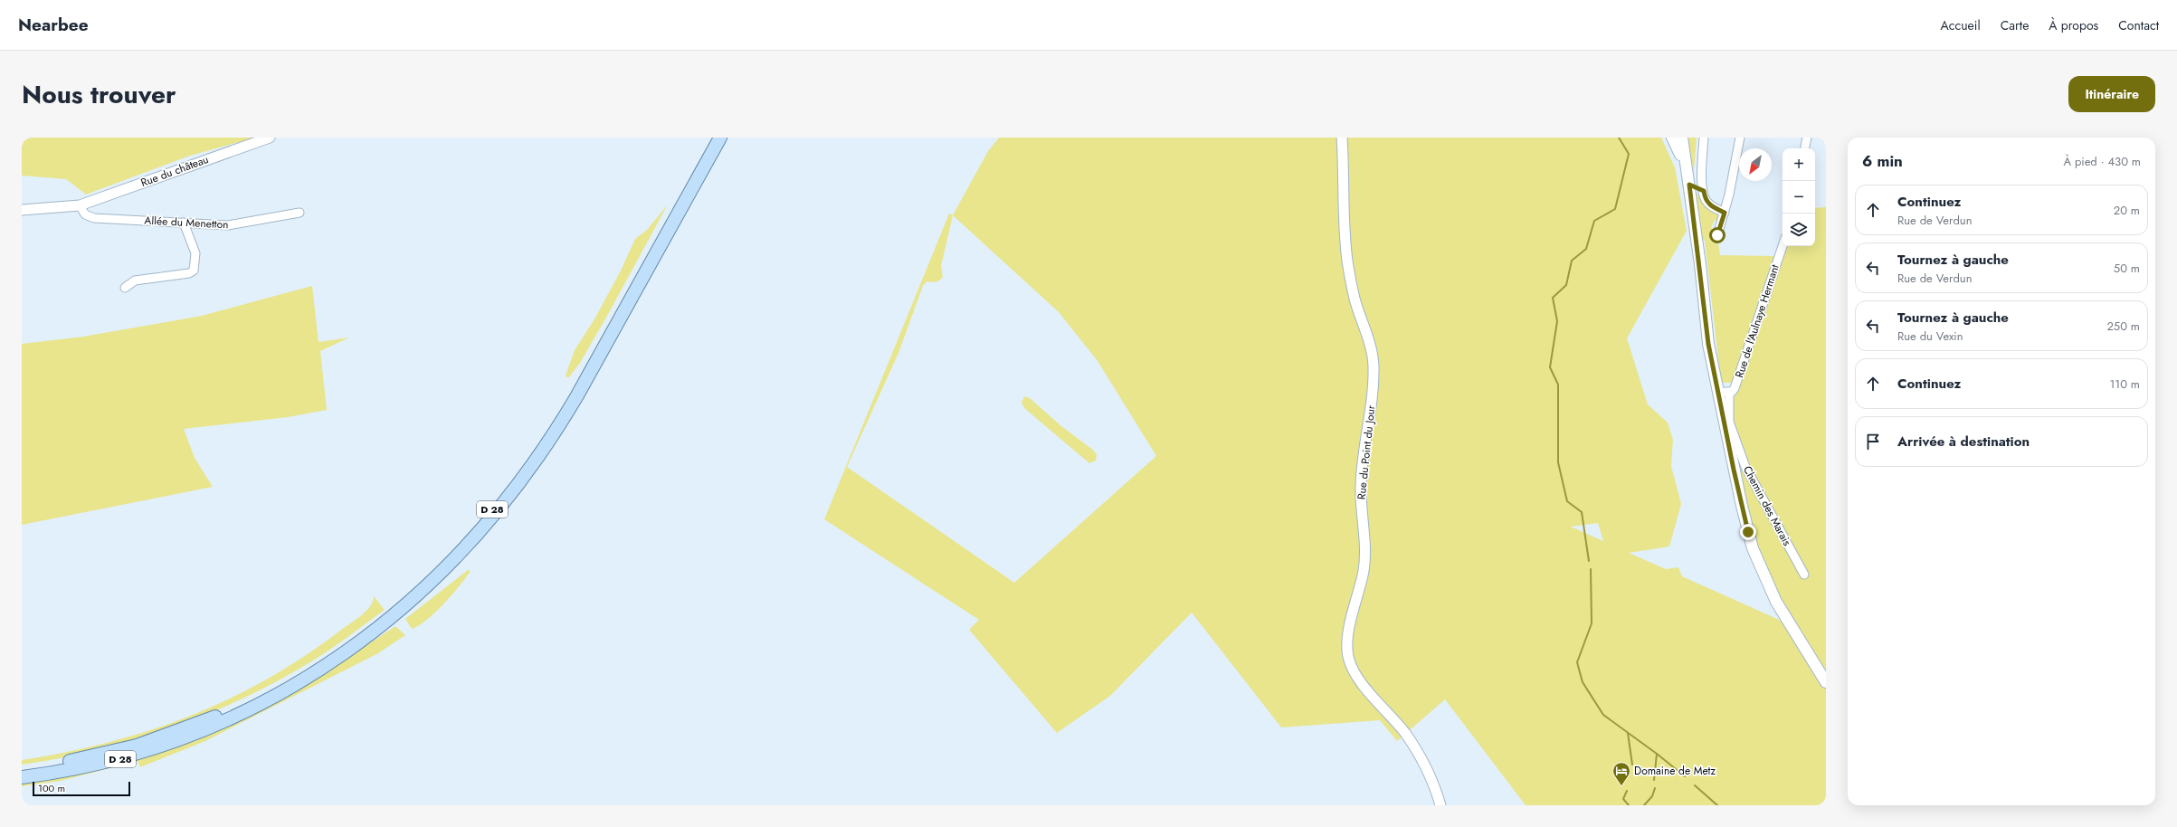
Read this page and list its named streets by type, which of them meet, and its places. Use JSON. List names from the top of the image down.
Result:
{
  "streets": {
    "main road": ["D 28"],
    "street": [
      "Rue du château",
      "Allée du Menetton",
      "Rue de l'Aulnaye Hermant",
      "Rue du Point du Jour",
      "Chemin des Marais"
    ]
  },
  "crossings": [
    ["Rue du château", "Allée du Menetton"]
  ],
  "places": {
    "hotel": ["Domaine de Metz"]
  },
  "scale_bar": "100 m",
  "north": "bottom left",
  "page": {
    "header": "Nearbee",
    "nav": [
      "Accueil",
      "Carte",
      "À propos",
      "Contact"
    ],
    "title": "Nous trouver",
    "buttons": "Itinéraire",
    "heading": ["6 min", "À pied · 430 m"],
    "map_buttons": ["+", "−"],
    "list": [
      ["Continuez", "Rue de Verdun", "20 m"],
      ["Tournez à gauche", "Rue de Verdun", "50 m"],
      ["Tournez à gauche", "Rue du Vexin", "250 m"],
      ["Continuez", "110 m"],
      "Arrivée à destination"
    ],
    "scale": "100 m"
  }
}
